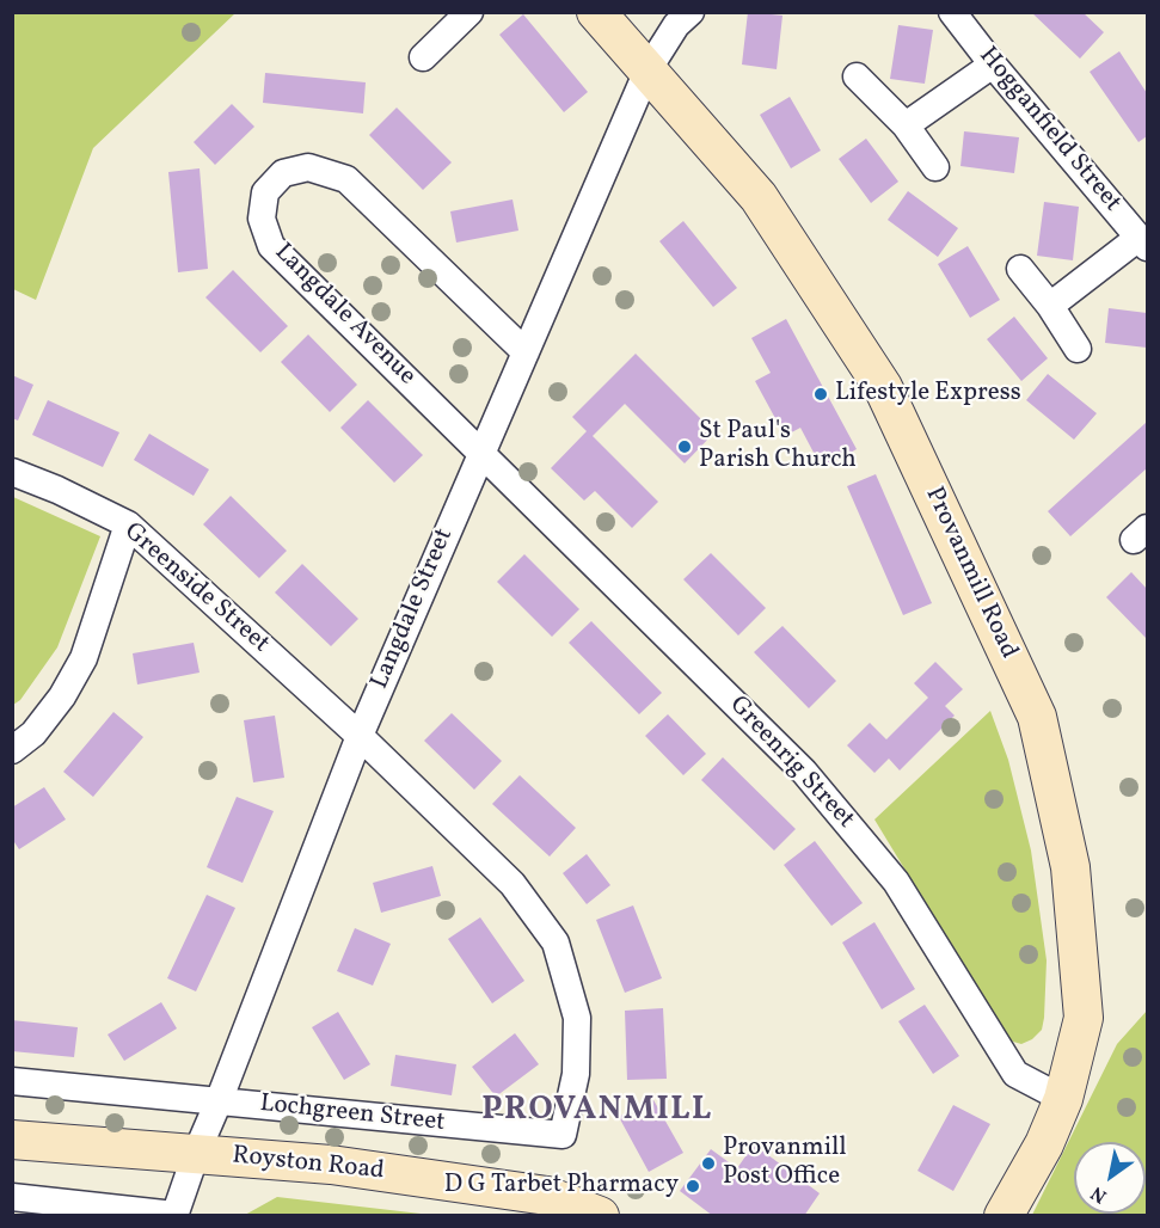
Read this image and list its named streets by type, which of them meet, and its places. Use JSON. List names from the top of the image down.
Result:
{
  "streets": {
    "main road": ["Provanmill Road", "Royston Road"],
    "street": [
      "Hogganfield Street",
      "Langdale Avenue",
      "Greenside Street",
      "Langdale Street",
      "Greenrig Street",
      "Lochgreen Street"
    ]
  },
  "crossings": [
    ["Langdale Avenue", "Langdale Street"],
    ["Langdale Avenue", "Greenrig Street"],
    ["Provanmill Road", "Langdale Street"],
    ["Provanmill Road", "Greenrig Street"],
    ["Greenside Street", "Langdale Street"],
    ["Greenside Street", "Lochgreen Street"],
    ["Langdale Street", "Greenrig Street"],
    ["Langdale Street", "Lochgreen Street"],
    ["Langdale Street", "Royston Road"]
  ],
  "districts": ["PROVANMILL"],
  "places": [
    "Lifestyle Express",
    "St Paul's Parish Church",
    "Provanmill Post Office",
    "D G Tarbet Pharmacy"
  ],
  "north": "bottom left"
}
